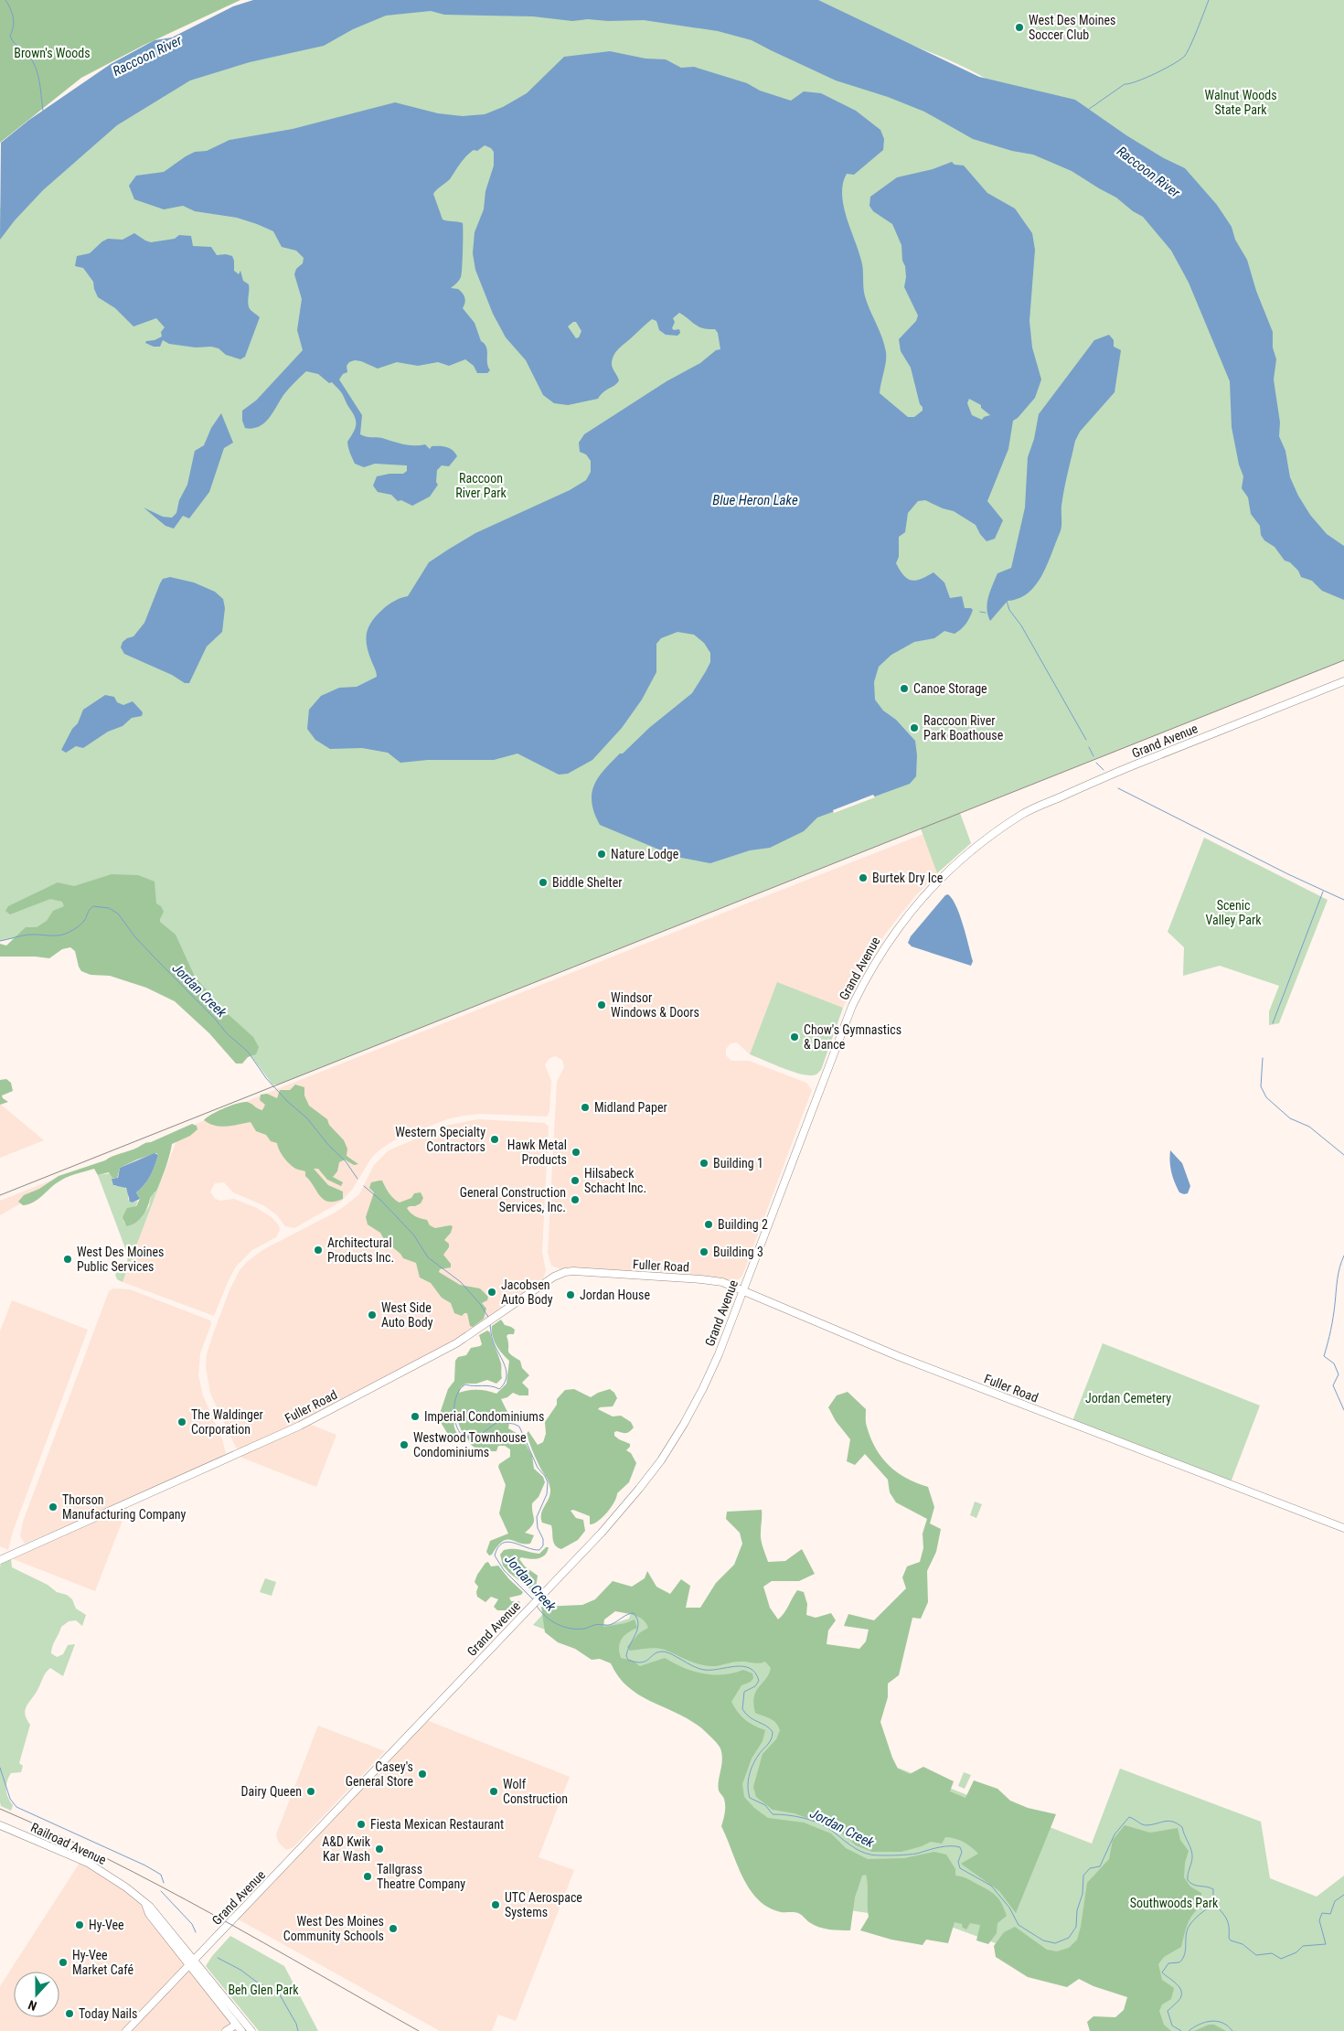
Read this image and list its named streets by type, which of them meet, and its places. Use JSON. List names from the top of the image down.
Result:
{
  "streets": {
    "main road": ["Grand Avenue", "Fuller Road", "Railroad Avenue"]
  },
  "crossings": [
    ["Grand Avenue", "Fuller Road"],
    ["Grand Avenue", "Railroad Avenue"]
  ],
  "water": ["Raccoon River", "Blue Heron Lake", "Jordan Creek"],
  "parks": [
    "Brown's Woods",
    "Walnut Woods State Park",
    "Raccoon River Park",
    "Scenic Valley Park",
    "Jordan Cemetery",
    "Southwoods Park",
    "Beh Glen Park"
  ],
  "places": [
    "West Des Moines Soccer Club",
    "Canoe Storage",
    "Raccoon River Park Boathouse",
    "Nature Lodge",
    "Burtek Dry Ice",
    "Biddle Shelter",
    "Windsor Windows & Doors",
    "Chow's Gymnastics & Dance",
    "Midland Paper",
    "Western Specialty Contractors",
    "Hawk Metal Products",
    "Building 1",
    "Hilsabeck Schacht Inc.",
    "General Construction Services, Inc.",
    "Building 2",
    "Architectural Products Inc.",
    "Building 3",
    "West Des Moines Public Services",
    "Jacobsen Auto Body",
    "Jordan House",
    "West Side Auto Body",
    "Imperial Condominiums",
    "The Waldinger Corporation",
    "Westwood Townhouse Condominiums",
    "Thorson Manufacturing Company",
    "Casey's General Store",
    "Dairy Queen",
    "Wolf Construction",
    "Fiesta Mexican Restaurant",
    "A&D Kwik Kar Wash",
    "Tallgrass Theatre Company",
    "UTC Aerospace Systems",
    "Hy-Vee",
    "West Des Moines Community Schools",
    "Hy-Vee Market Café",
    "Today Nails"
  ],
  "north": "bottom"
}
